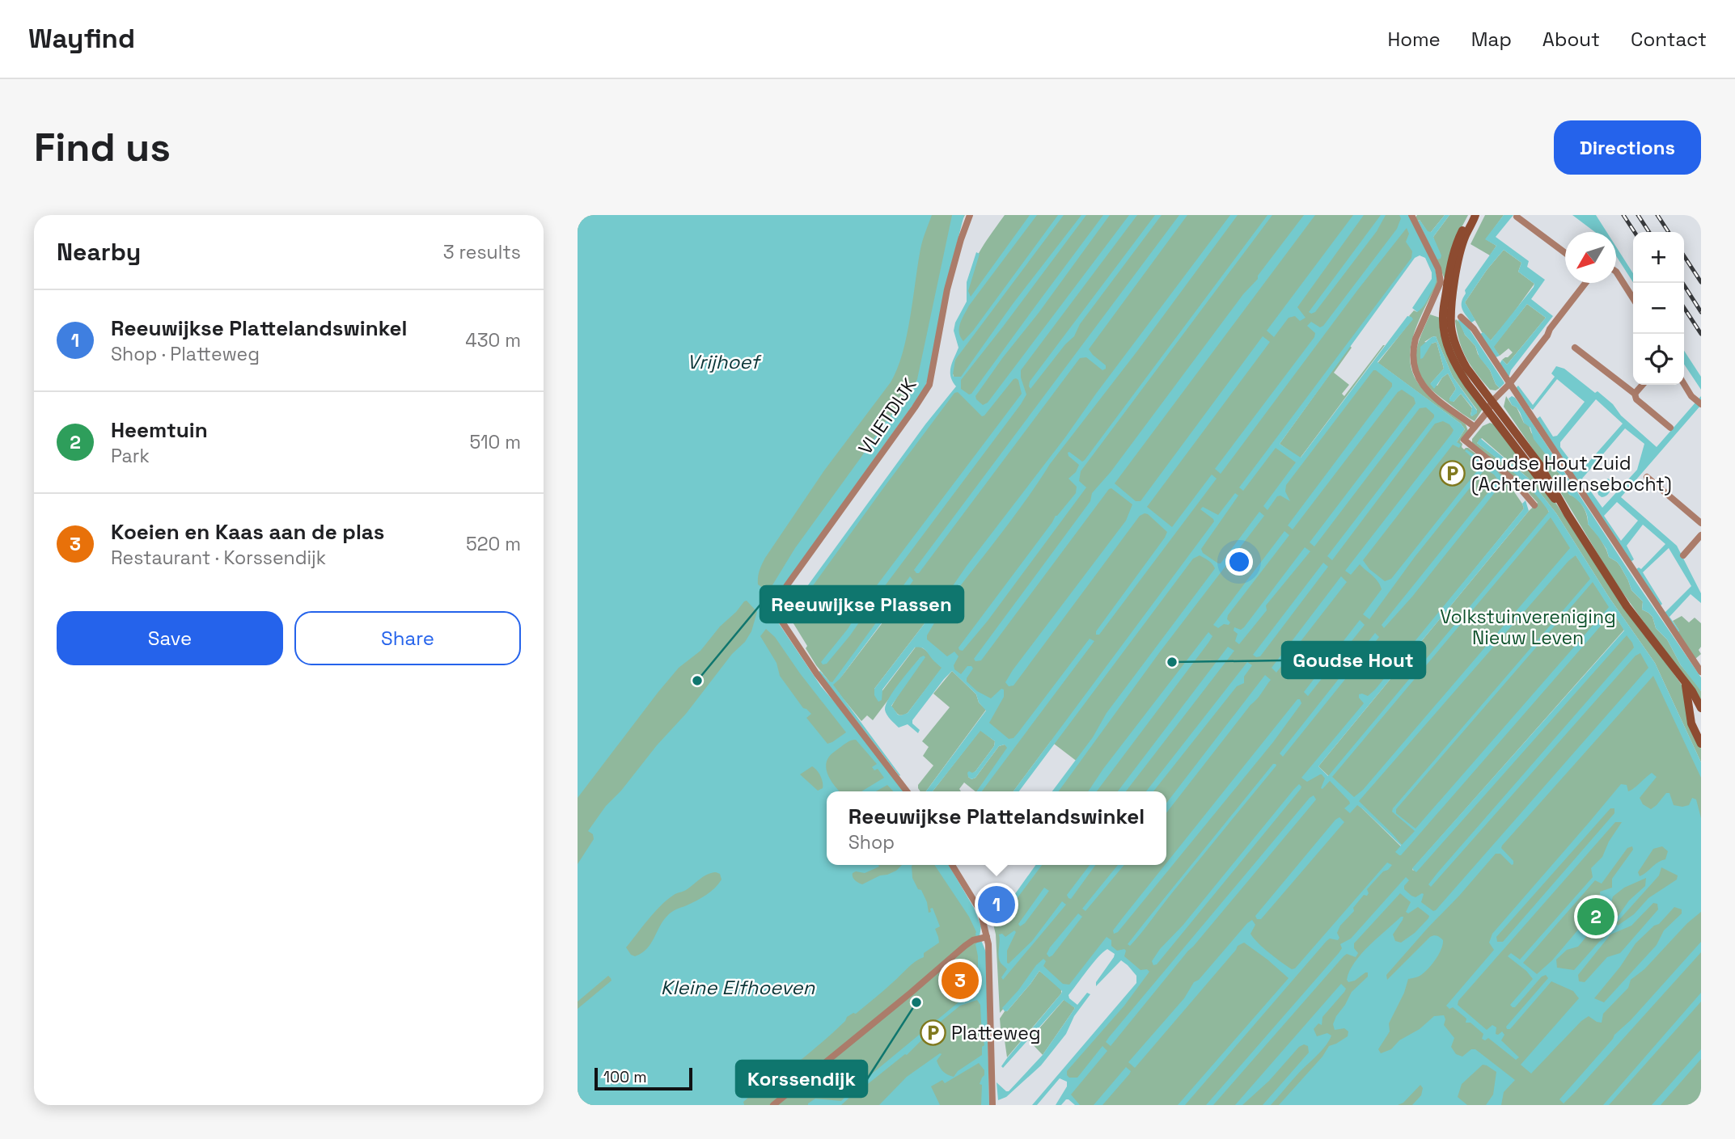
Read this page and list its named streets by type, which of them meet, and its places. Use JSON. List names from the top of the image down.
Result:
{
  "streets": {
    "street": ["VLIETDIJK"]
  },
  "water": ["Vrijhoef", "Kleine Elfhoeven"],
  "parks": ["Volkstuinvereniging Nieuw Leven"],
  "places": {
    "parking": ["Goudse Hout Zuid (Achterwillensebocht)", "Platteweg"],
    "other": ["Goudse Hout", "Reeuwijkse Plassen", "Korssendijk"]
  },
  "scale_bar": "100 m",
  "north": "bottom left",
  "page": {
    "header": "Wayfind",
    "nav": [
      "Home",
      "Map",
      "About",
      "Contact"
    ],
    "buttons": [
      "Directions",
      ["Save", "Share"]
    ],
    "title": "Find us",
    "heading": ["Nearby", "3 results"],
    "map_buttons": ["+", "−"],
    "list": [
      {
        "mark": "1",
        "name": "Reeuwijkse Plattelandswinkel",
        "note": "Shop · Platteweg",
        "value": "430 m"
      },
      {
        "mark": "2",
        "name": "Heemtuin",
        "note": "Park",
        "value": "510 m"
      },
      {
        "mark": "3",
        "name": "Koeien en Kaas aan de plas",
        "note": "Restaurant · Korssendijk",
        "value": "520 m"
      }
    ],
    "popup": ["Reeuwijkse Plattelandswinkel", "Shop"],
    "pins": ["1", "2", "3"],
    "scale": "100 m"
  }
}
